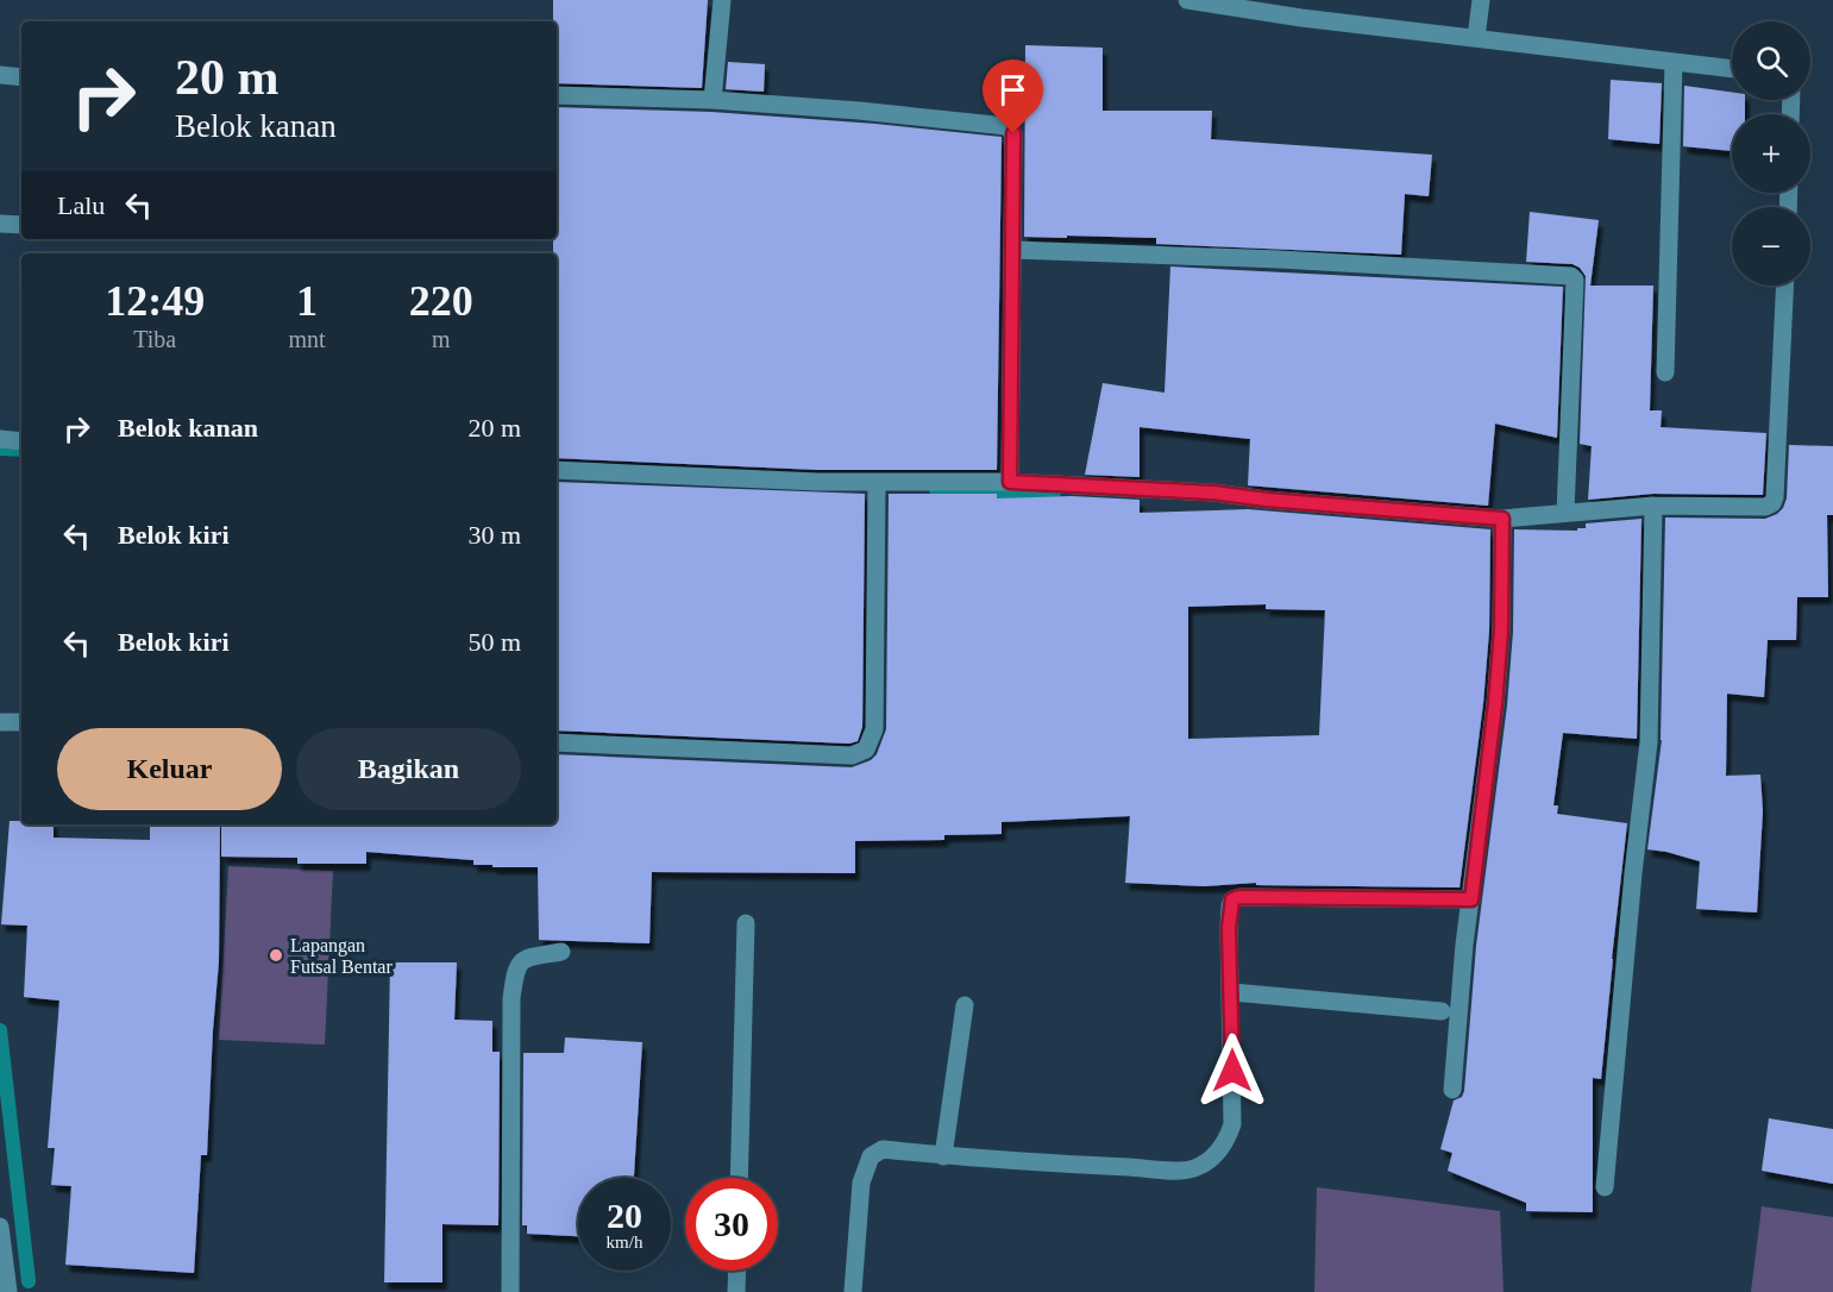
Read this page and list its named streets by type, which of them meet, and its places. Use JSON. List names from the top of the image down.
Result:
{
  "places": ["Lapangan Futsal Bentar"],
  "page": {
    "map_buttons": ["+", "−"],
    "turn": ["20 m", "Belok kanan"],
    "then": "Lalu",
    "eta": [
      "12:49",
      "Tiba",
      "1",
      "mnt",
      "220",
      "m"
    ],
    "list": [
      {
        "name": "Belok kanan",
        "value": "20 m"
      },
      {
        "name": "Belok kiri",
        "value": "30 m"
      },
      {
        "name": "Belok kiri",
        "value": "50 m"
      }
    ],
    "buttons": ["Keluar", "Bagikan"],
    "speed": "20 km/h",
    "limit": "30"
  }
}
